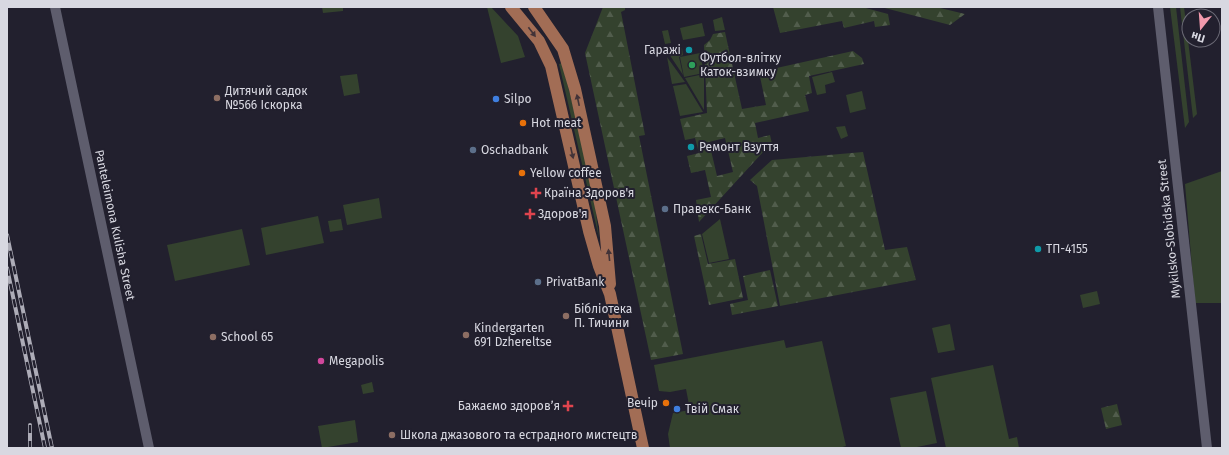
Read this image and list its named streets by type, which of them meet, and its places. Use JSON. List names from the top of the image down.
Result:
{
  "streets": {
    "street": ["Panteleimona Kulisha Street", "Mykilsko-Slobidska Street"]
  },
  "places": {
    "other": [
      "Гаражі",
      "Футбол-влітку Каток-взимку",
      "Дитячий садок №566 Іскорка",
      "Silpo",
      "Hot meat",
      "Ремонт Взуття",
      "Oschadbank",
      "Yellow coffee",
      "Правекс-Банк",
      "ТП-4155",
      "PrivatBank",
      "Бібліотека П. Тичини",
      "Kindergarten 691 Dzhereltse",
      "School 65",
      "Megapolis",
      "Вечір",
      "Твій Смак",
      "Школа джазового та естрадного мистецтв"
    ],
    "health": ["Країна Здоров'я", "Здоров'я", "Бажаємо здоровʼя"]
  },
  "north": "bottom"
}
